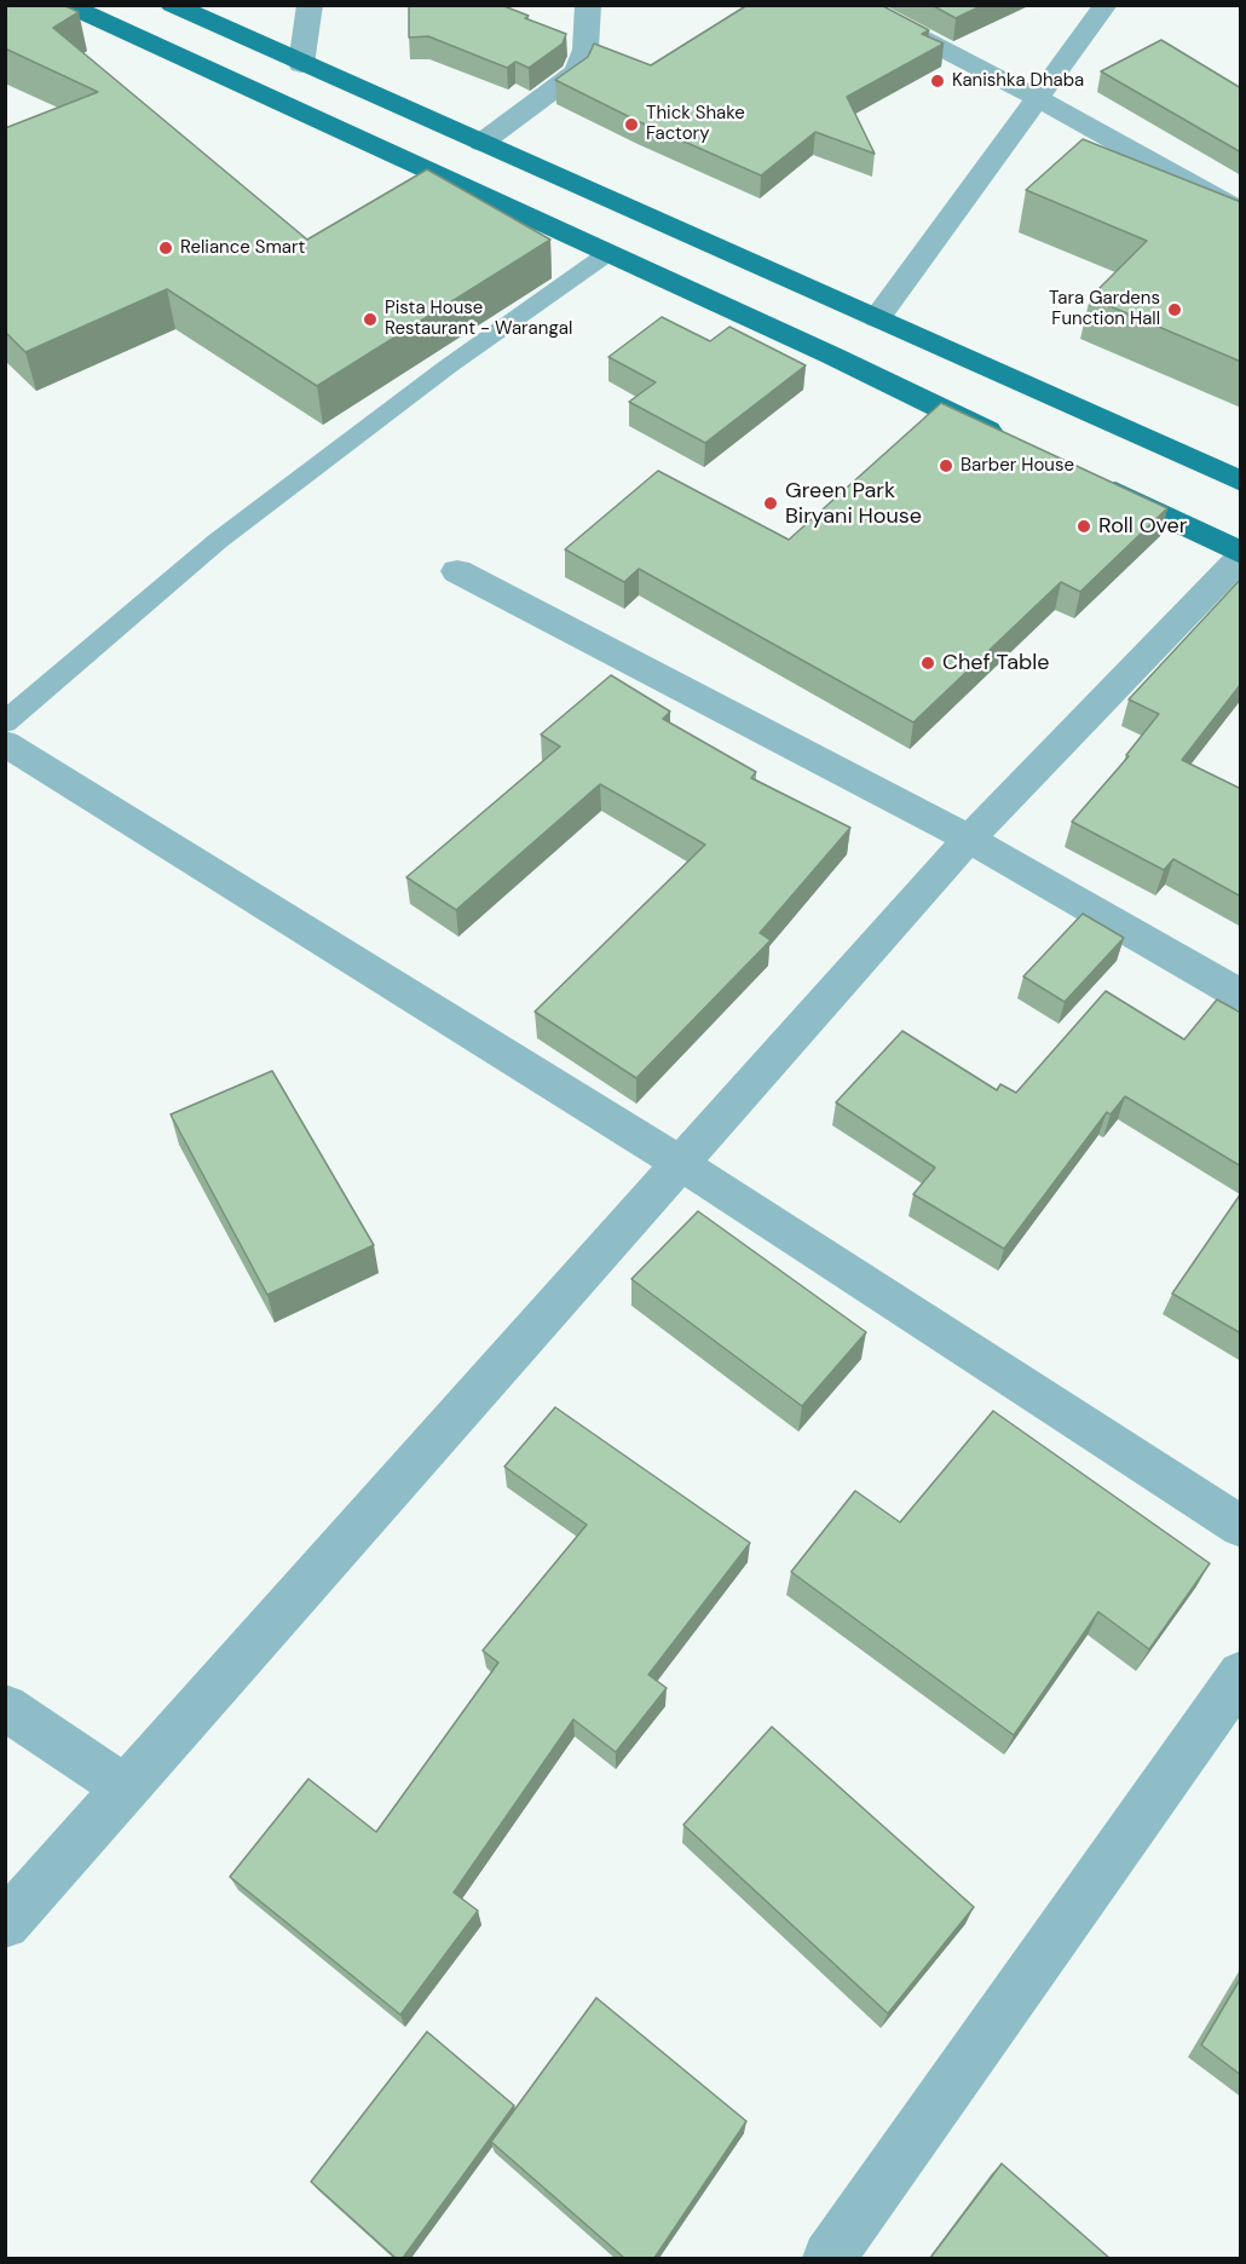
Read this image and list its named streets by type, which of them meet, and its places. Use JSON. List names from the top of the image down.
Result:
{
  "places": [
    "Kanishka Dhaba",
    "Thick Shake Factory",
    "Reliance Smart",
    "Tara Gardens Function Hall",
    "Pista House Restaurant - Warangal",
    "Barber House",
    "Green Park Biryani House",
    "Roll Over",
    "Chef Table"
  ]
}
